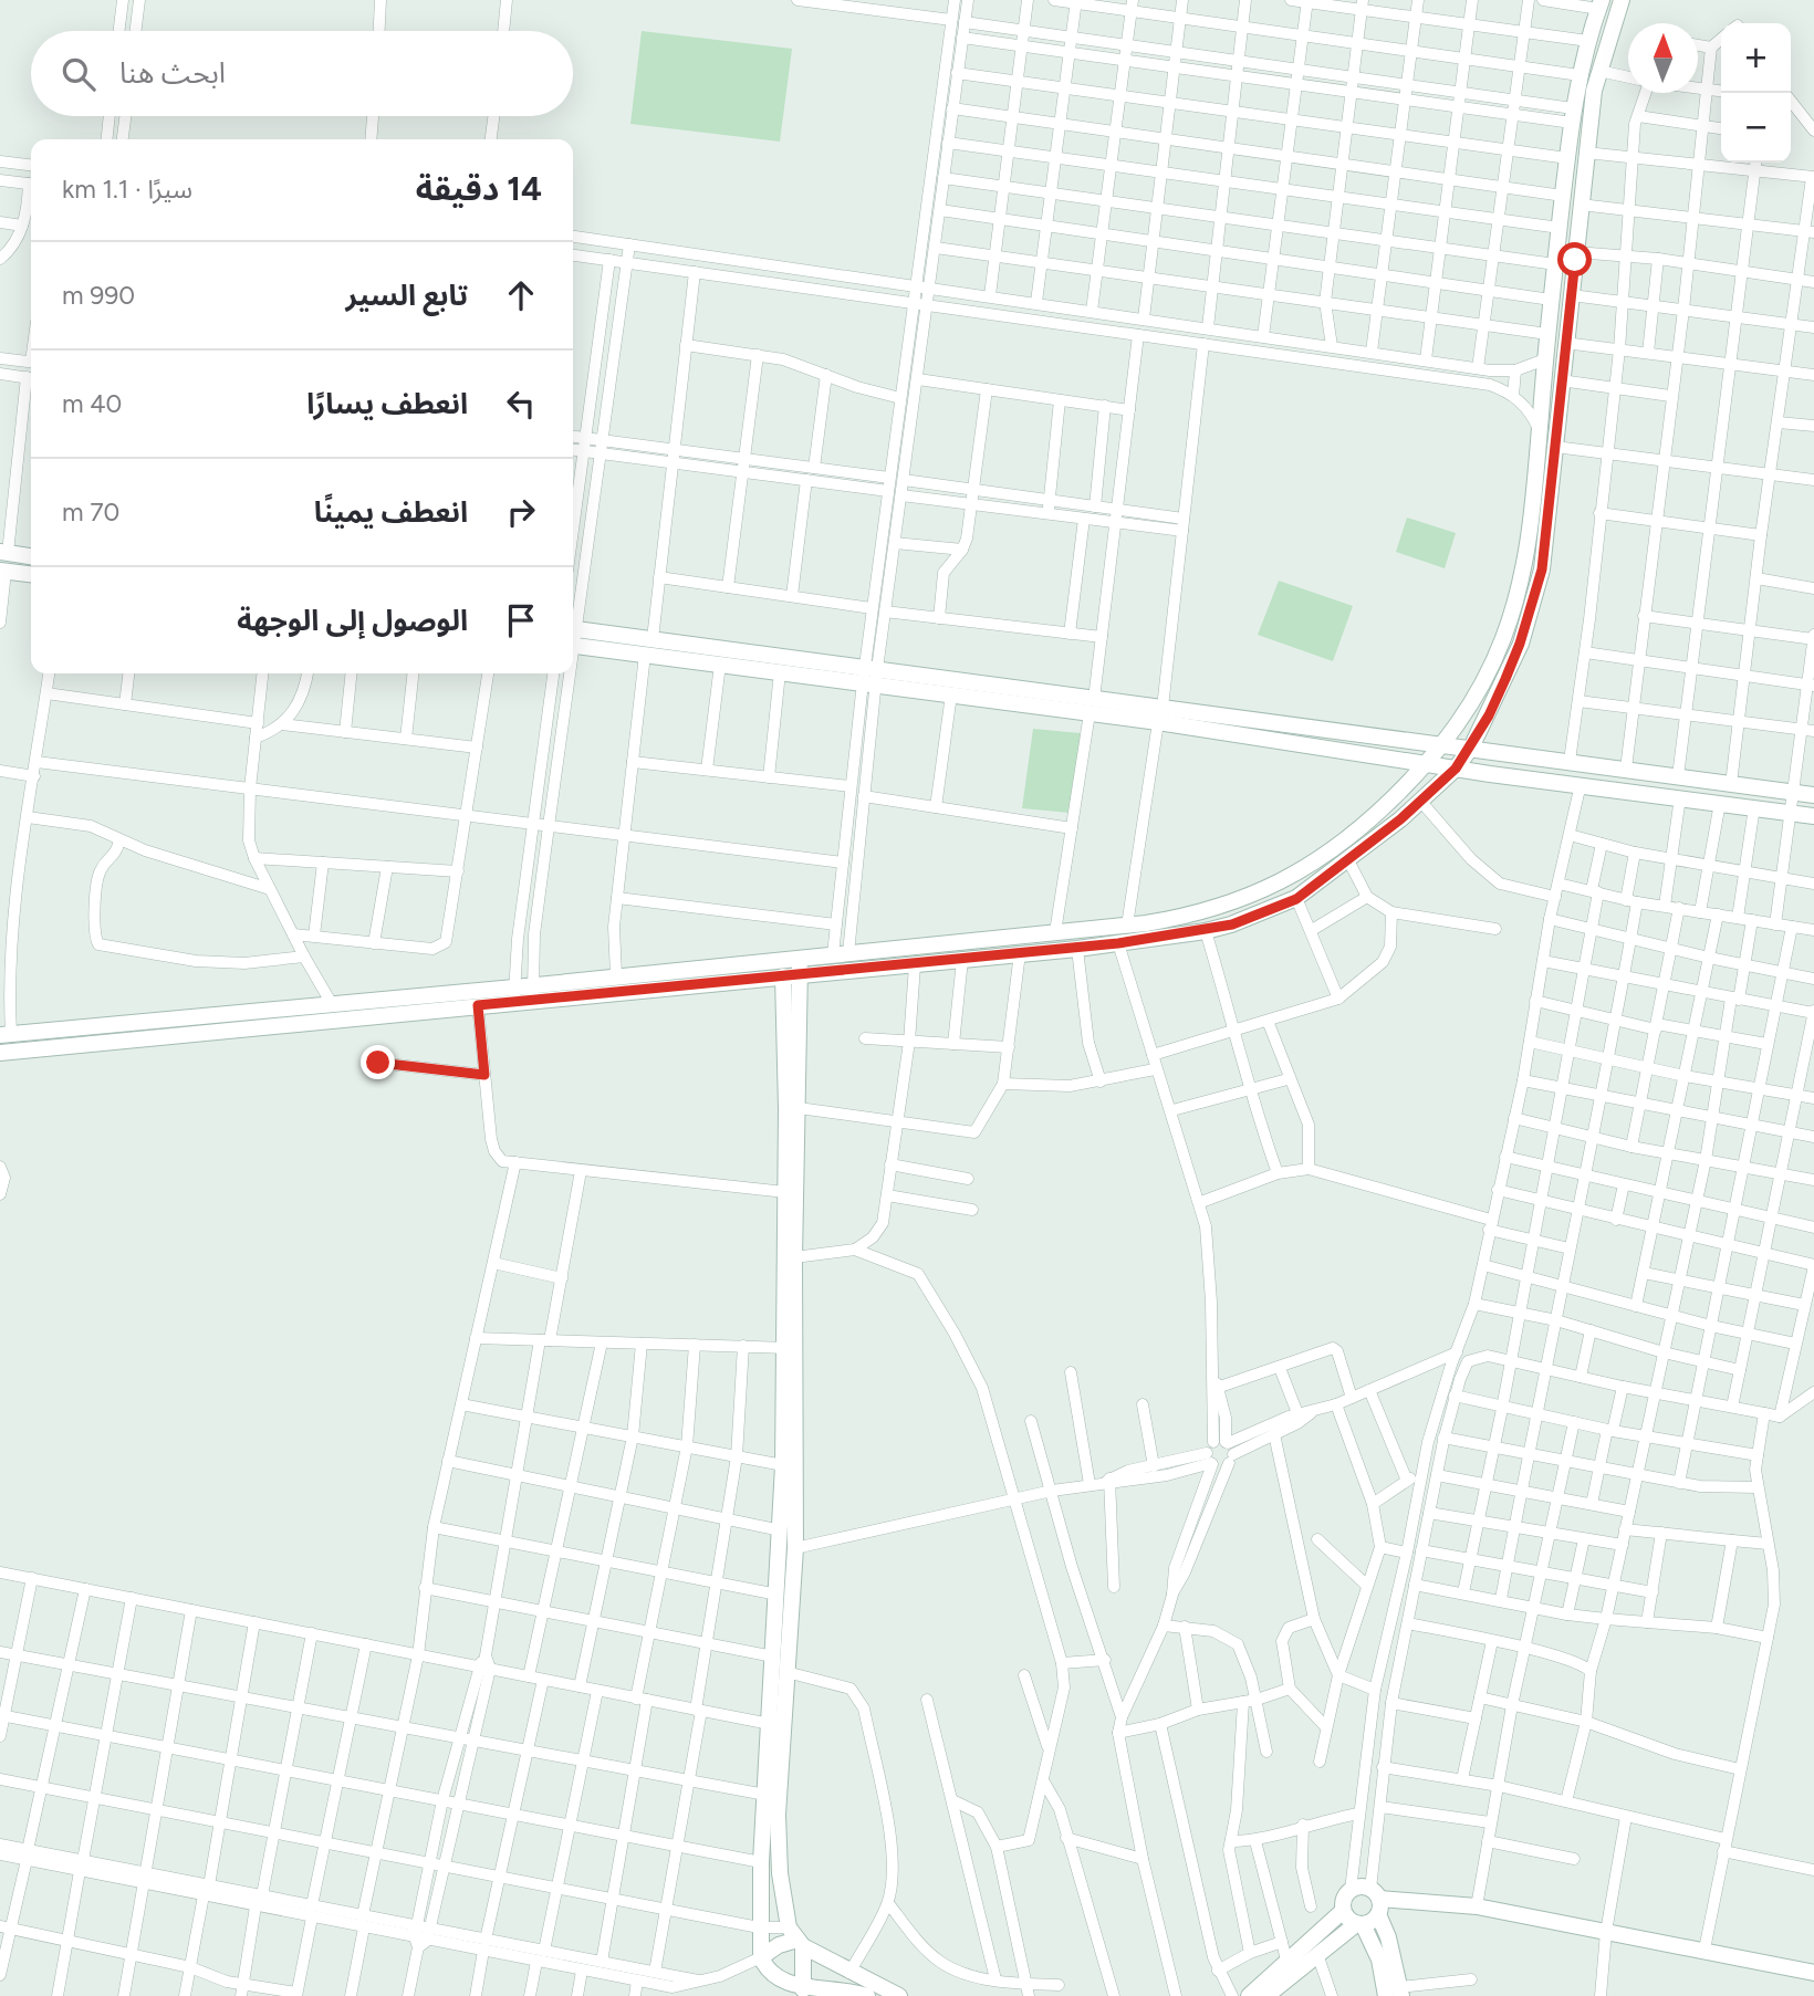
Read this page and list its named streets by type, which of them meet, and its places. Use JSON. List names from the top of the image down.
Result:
{
  "north": "top",
  "page": {
    "map_buttons": ["+", "−"],
    "search": "ابحث هنا",
    "heading": ["14 دقيقة", "سيرًا · 1.1 km"],
    "list": [
      ["تابع السير", "990 m"],
      ["انعطف يسارًا", "40 m"],
      ["انعطف يمينًا", "70 m"],
      "الوصول إلى الوجهة"
    ]
  }
}
